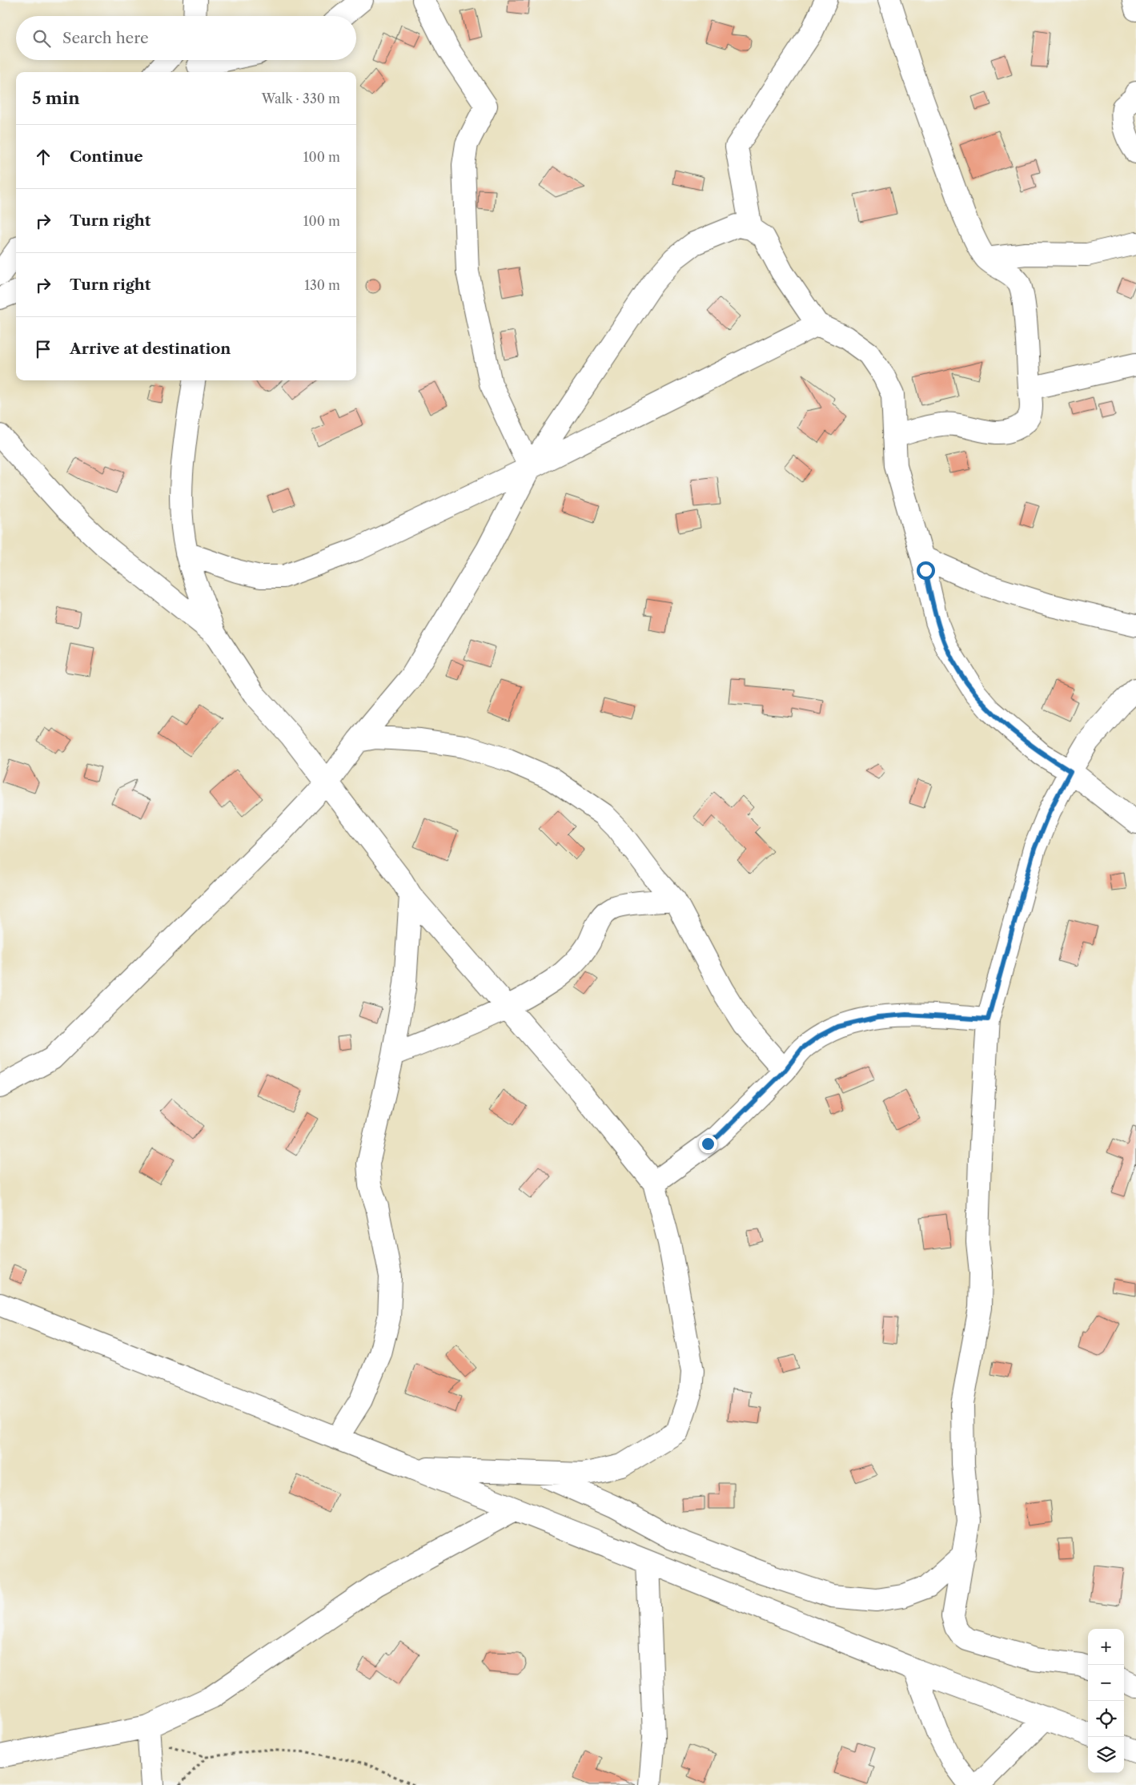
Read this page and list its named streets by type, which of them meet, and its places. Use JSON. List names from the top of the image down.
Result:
{
  "page": {
    "search": "Search here",
    "heading": ["5 min", "Walk · 330 m"],
    "list": [
      ["Continue", "100 m"],
      ["Turn right", "100 m"],
      ["Turn right", "130 m"],
      "Arrive at destination"
    ],
    "map_buttons": ["+", "−"]
  }
}
